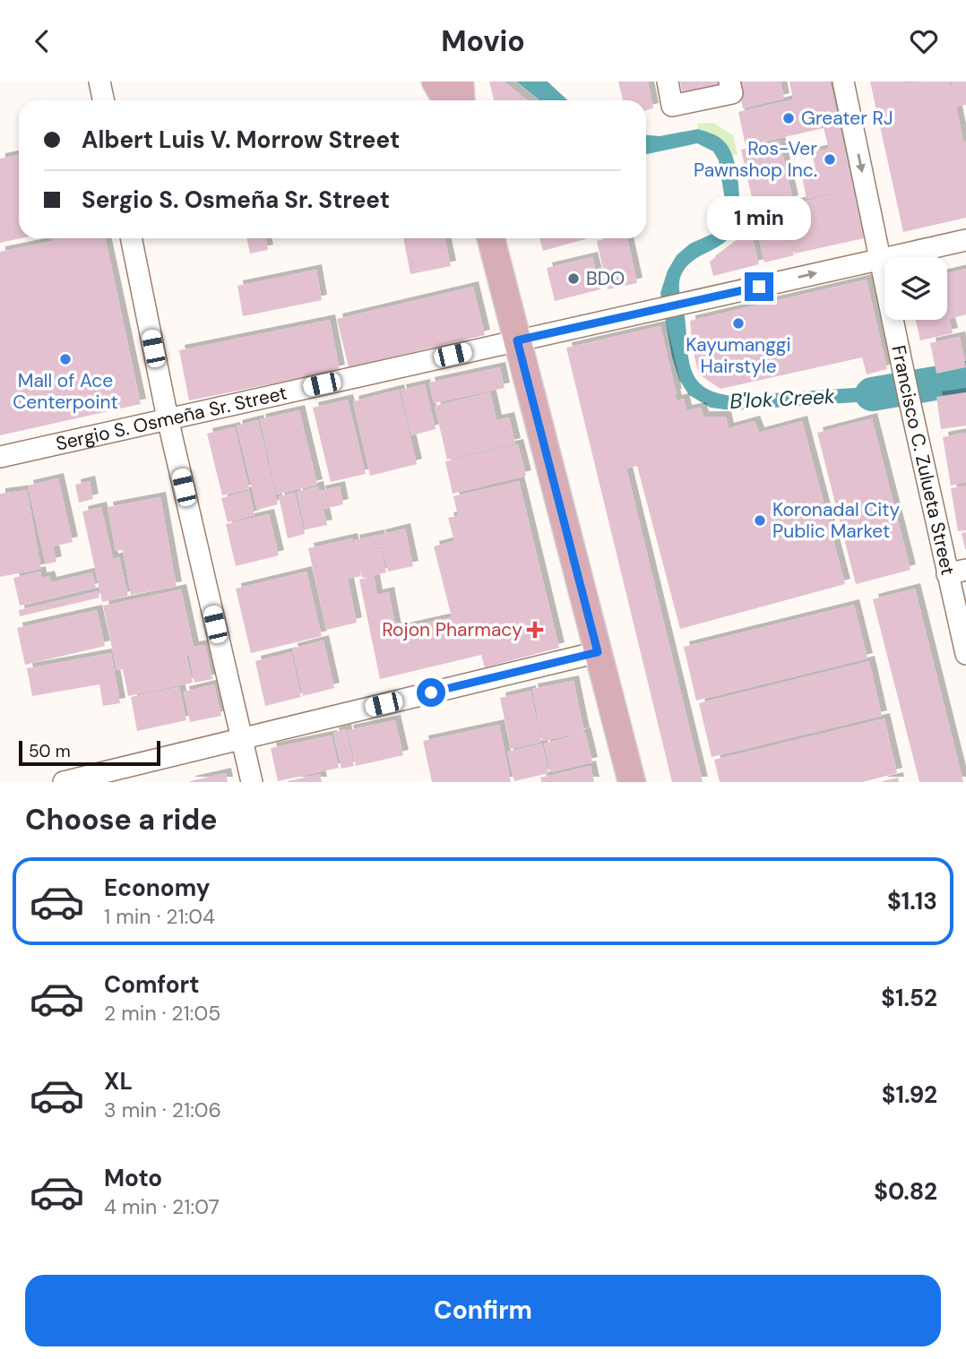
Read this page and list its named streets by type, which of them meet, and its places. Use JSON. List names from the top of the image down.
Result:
{
  "streets": {
    "street": ["Sergio S. Osmeña Sr. Street", "Francisco C. Zulueta Street"]
  },
  "crossings": [
    ["Sergio S. Osmeña Sr. Street", "Francisco C. Zulueta Street"]
  ],
  "one_way": ["Sergio S. Osmeña Sr. Street"],
  "water": ["B'lok Creek"],
  "places": {
    "other": [
      "Greater RJ",
      "Ros-Ver Pawnshop Inc.",
      "BDO",
      "Kayumanggi Hairstyle",
      "Mall of Ace Centerpoint",
      "Koronadal City Public Market"
    ],
    "health": ["Rojon Pharmacy"]
  },
  "scale_bar": "50 m",
  "page": {
    "header": "Movio",
    "banner": ["Albert Luis V. Morrow Street", "Sergio S. Osmeña Sr. Street"],
    "bubble": "1 min",
    "scale": "50 m",
    "heading": "Choose a ride",
    "list": [
      {
        "name": "Economy",
        "note": "1 min · 21:04",
        "value": "$1.13"
      },
      {
        "name": "Comfort",
        "note": "2 min · 21:05",
        "value": "$1.52"
      },
      {
        "name": "XL",
        "note": "3 min · 21:06",
        "value": "$1.92"
      },
      {
        "name": "Moto",
        "note": "4 min · 21:07",
        "value": "$0.82"
      }
    ],
    "buttons": "Confirm"
  }
}
